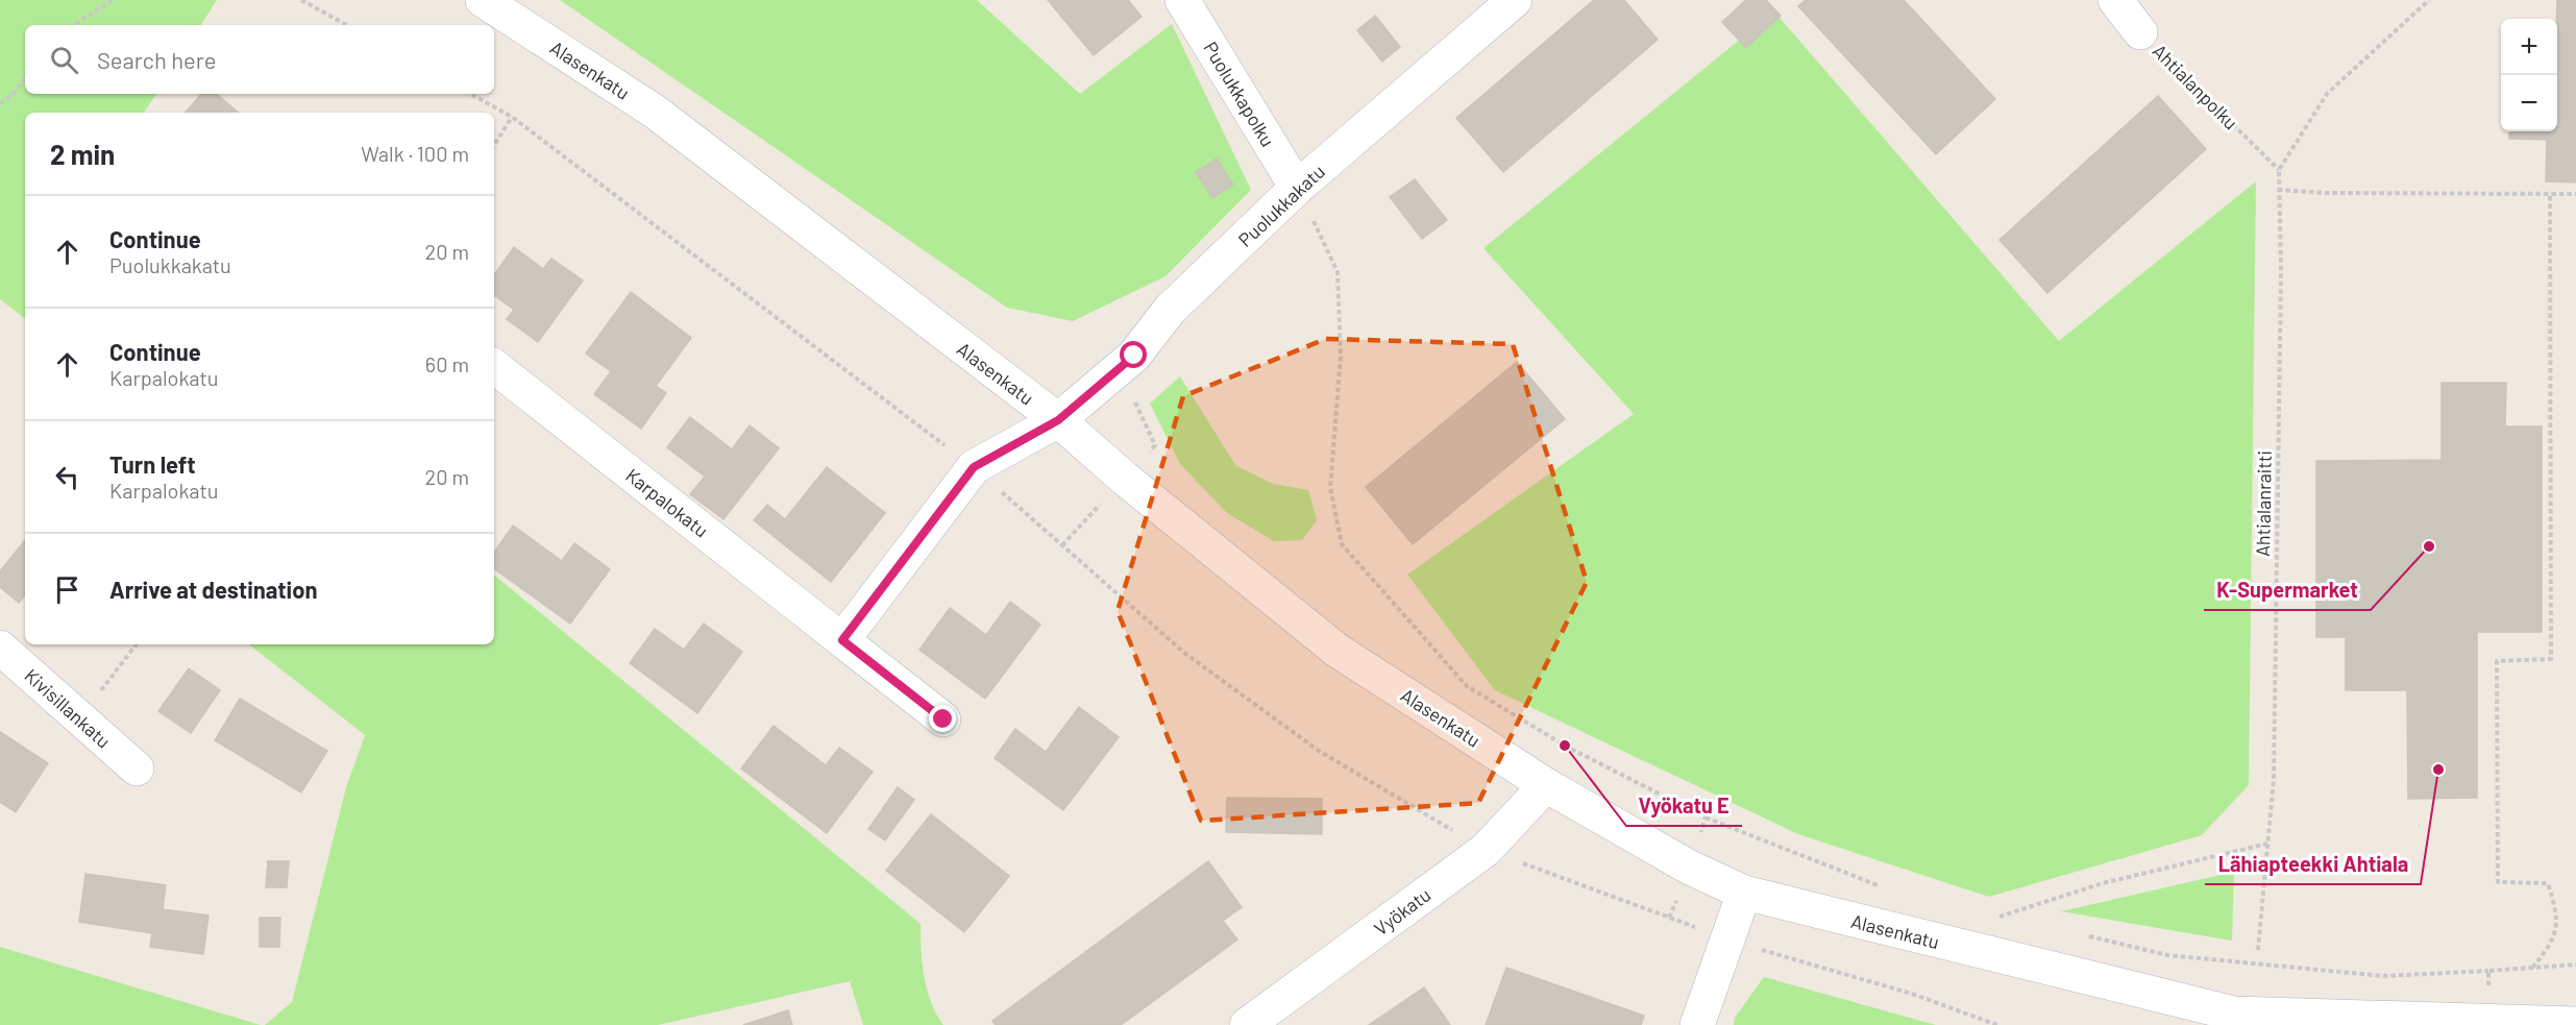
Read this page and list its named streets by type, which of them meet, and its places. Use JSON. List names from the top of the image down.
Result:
{
  "streets": {
    "street": [
      "Alasenkatu",
      "Ahtialanpolku",
      "Puolukkapolku",
      "Puolukkakatu",
      "Karpalokatu",
      "Kivisillankatu",
      "Vyökatu"
    ],
    "path": ["Ahtialanraitti"]
  },
  "crossings": [
    ["Alasenkatu", "Puolukkakatu"],
    ["Alasenkatu", "Vyökatu"],
    ["Ahtialanpolku", "Ahtialanraitti"],
    ["Puolukkapolku", "Puolukkakatu"]
  ],
  "places": ["K-Supermarket", "Vyökatu E", "Lähiapteekki Ahtiala"],
  "page": {
    "map_buttons": ["+", "−"],
    "search": "Search here",
    "heading": ["2 min", "Walk · 100 m"],
    "list": [
      ["Continue", "Puolukkakatu", "20 m"],
      ["Continue", "Karpalokatu", "60 m"],
      ["Turn left", "Karpalokatu", "20 m"],
      "Arrive at destination"
    ]
  }
}
